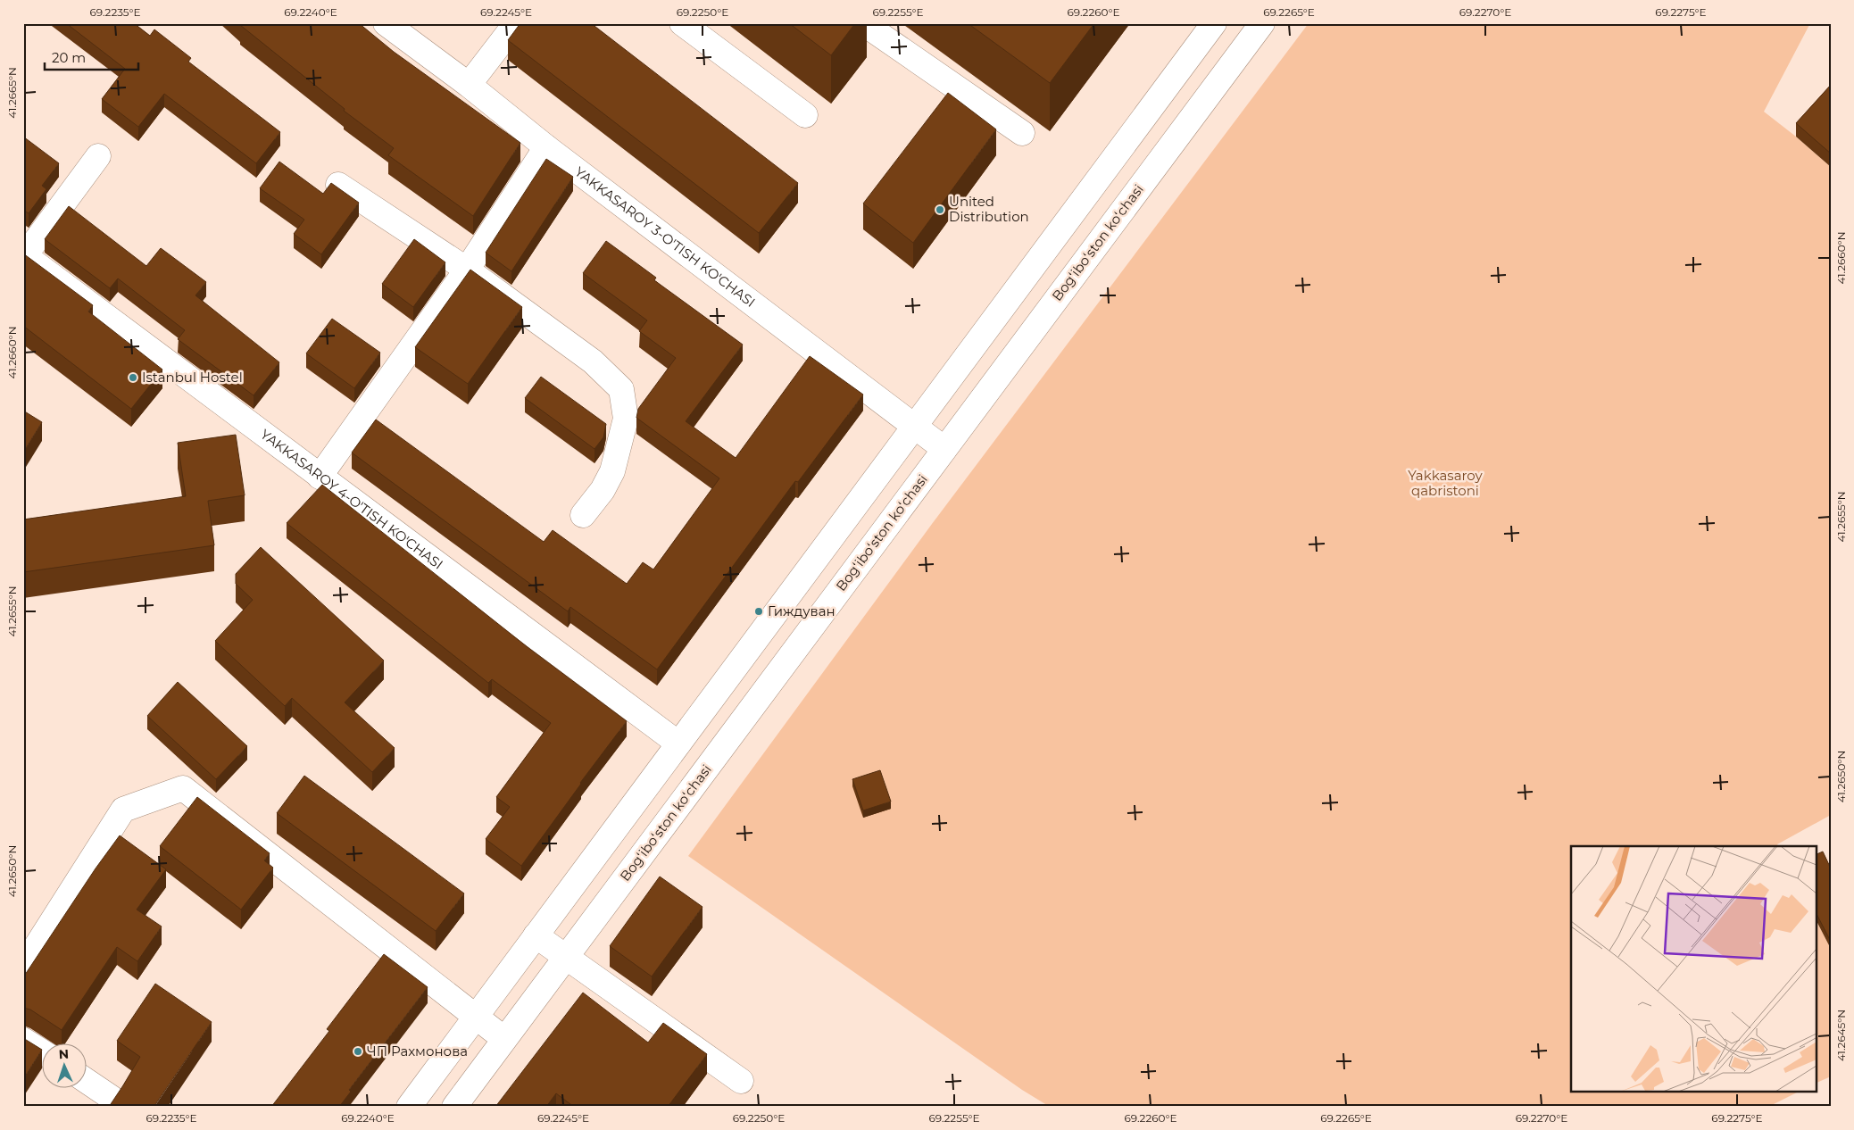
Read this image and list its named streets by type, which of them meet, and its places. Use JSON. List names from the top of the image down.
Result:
{
  "streets": {
    "street": ["YAKKASAROY 3-O'TISH KO'CHASI", "Bogʻiboʻston koʻchasi", "YAKKASAROY 4-O'TISH KO'CHASI"]
  },
  "crossings": [
    ["YAKKASAROY 3-O'TISH KO'CHASI", "Bogʻiboʻston koʻchasi"]
  ],
  "parks": ["Yakkasaroy qabristoni"],
  "places": [
    "United Distribution",
    "Istanbul Hostel",
    "Гиждуван",
    "ЧП Рахмонова"
  ],
  "scale_bar": "20 m",
  "north": "top",
  "coordinates": [
    "69.2235°E",
    "69.2240°E",
    "69.2245°E",
    "69.2250°E",
    "69.2255°E",
    "69.2260°E",
    "69.2265°E",
    "69.2270°E",
    "69.2275°E",
    "41.2665°N",
    "41.2660°N",
    "41.2655°N",
    "41.2650°N",
    "41.2645°N"
  ]
}
